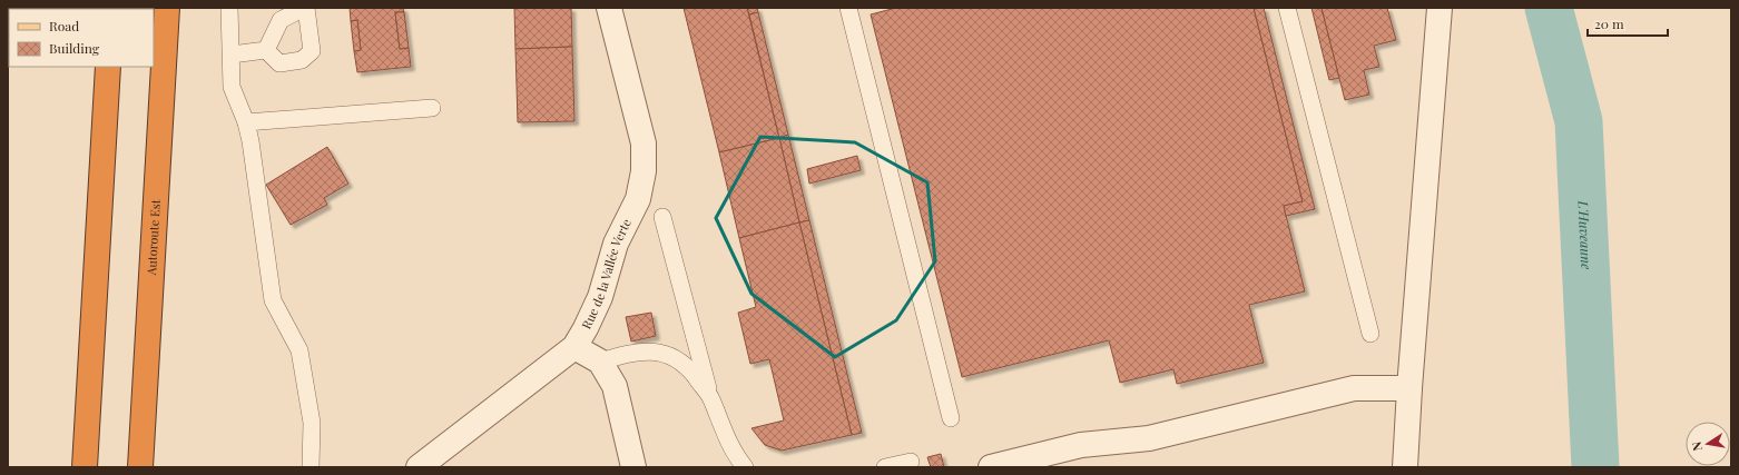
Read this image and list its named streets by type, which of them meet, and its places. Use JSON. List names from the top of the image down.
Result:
{
  "streets": {
    "highway": ["Autoroute Est"],
    "street": ["Rue de la Vallée Verte"]
  },
  "water": ["L'Huveaune"],
  "legend": ["Road", "Building"],
  "scale_bar": "20 m",
  "north": "left"
}
